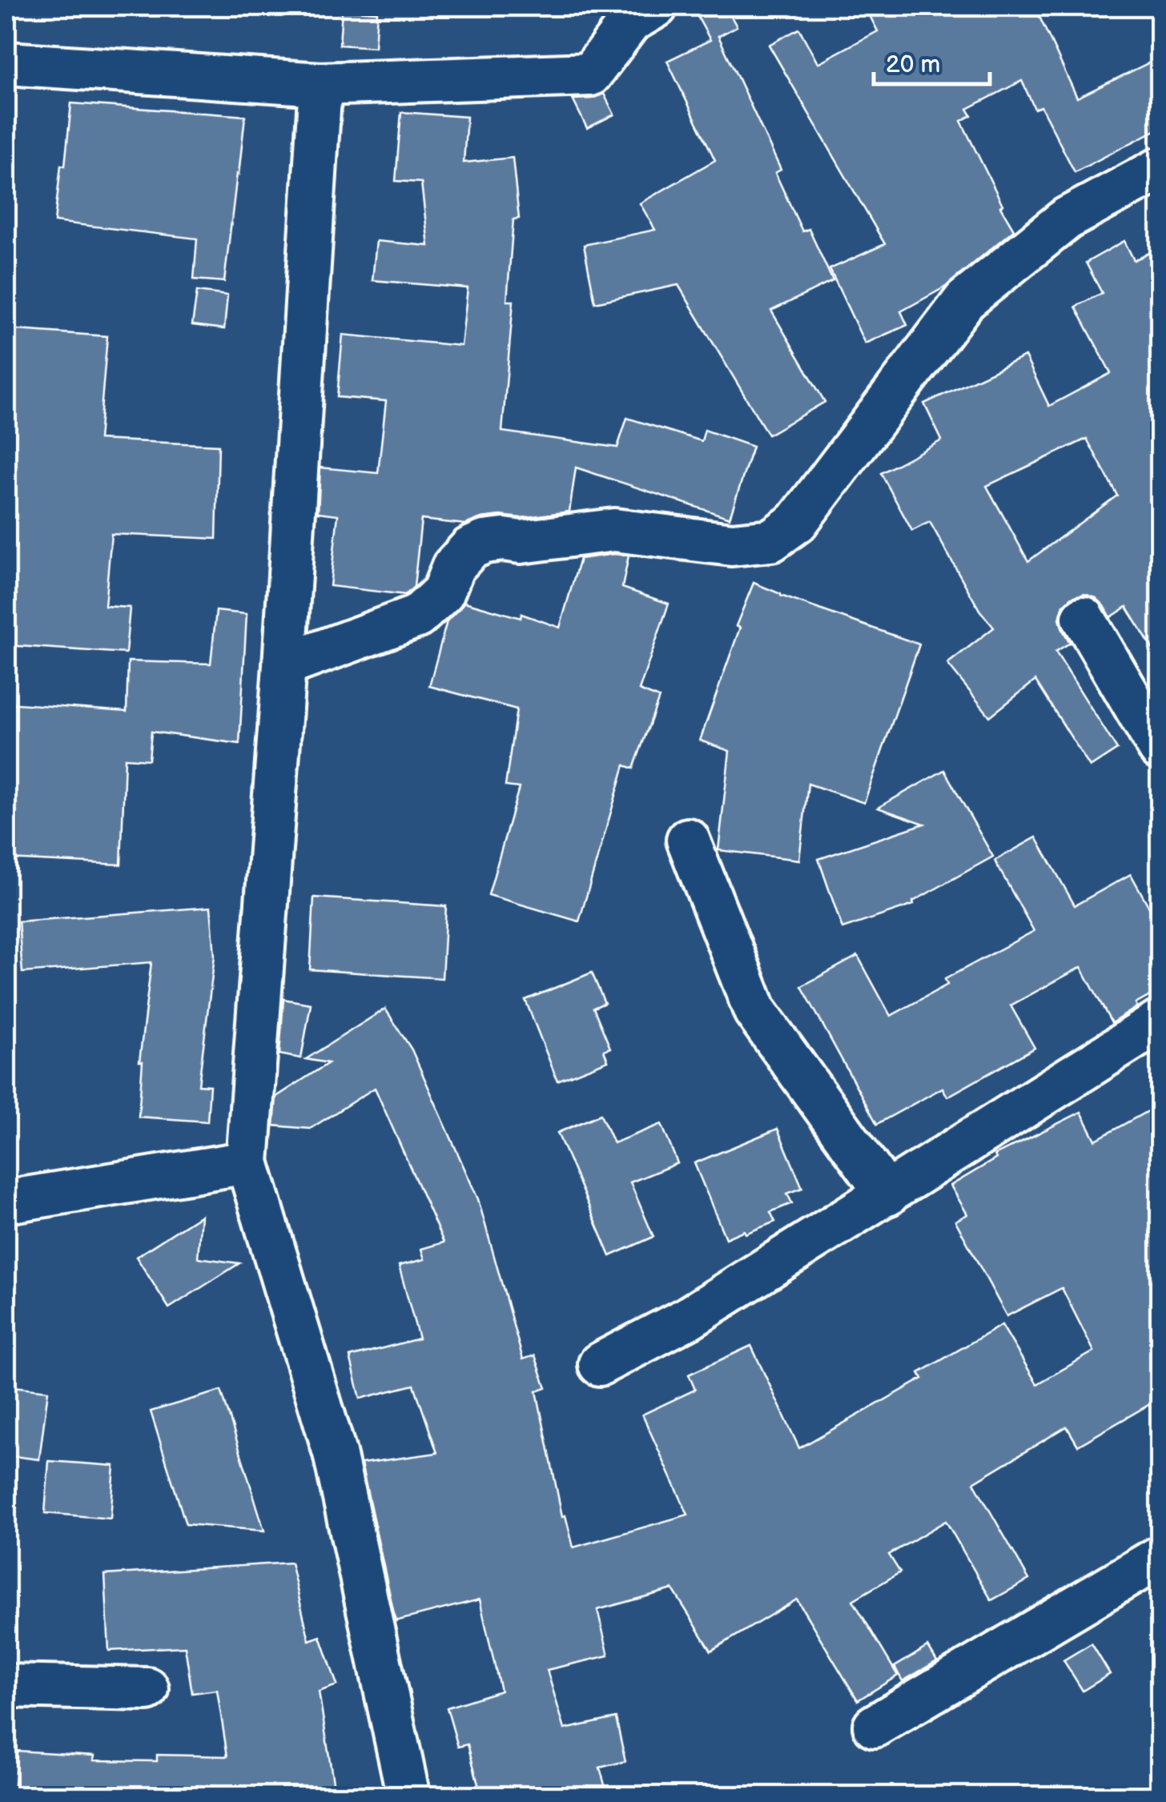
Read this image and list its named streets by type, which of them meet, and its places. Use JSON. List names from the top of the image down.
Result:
{
  "scale_bar": "20 m"
}
